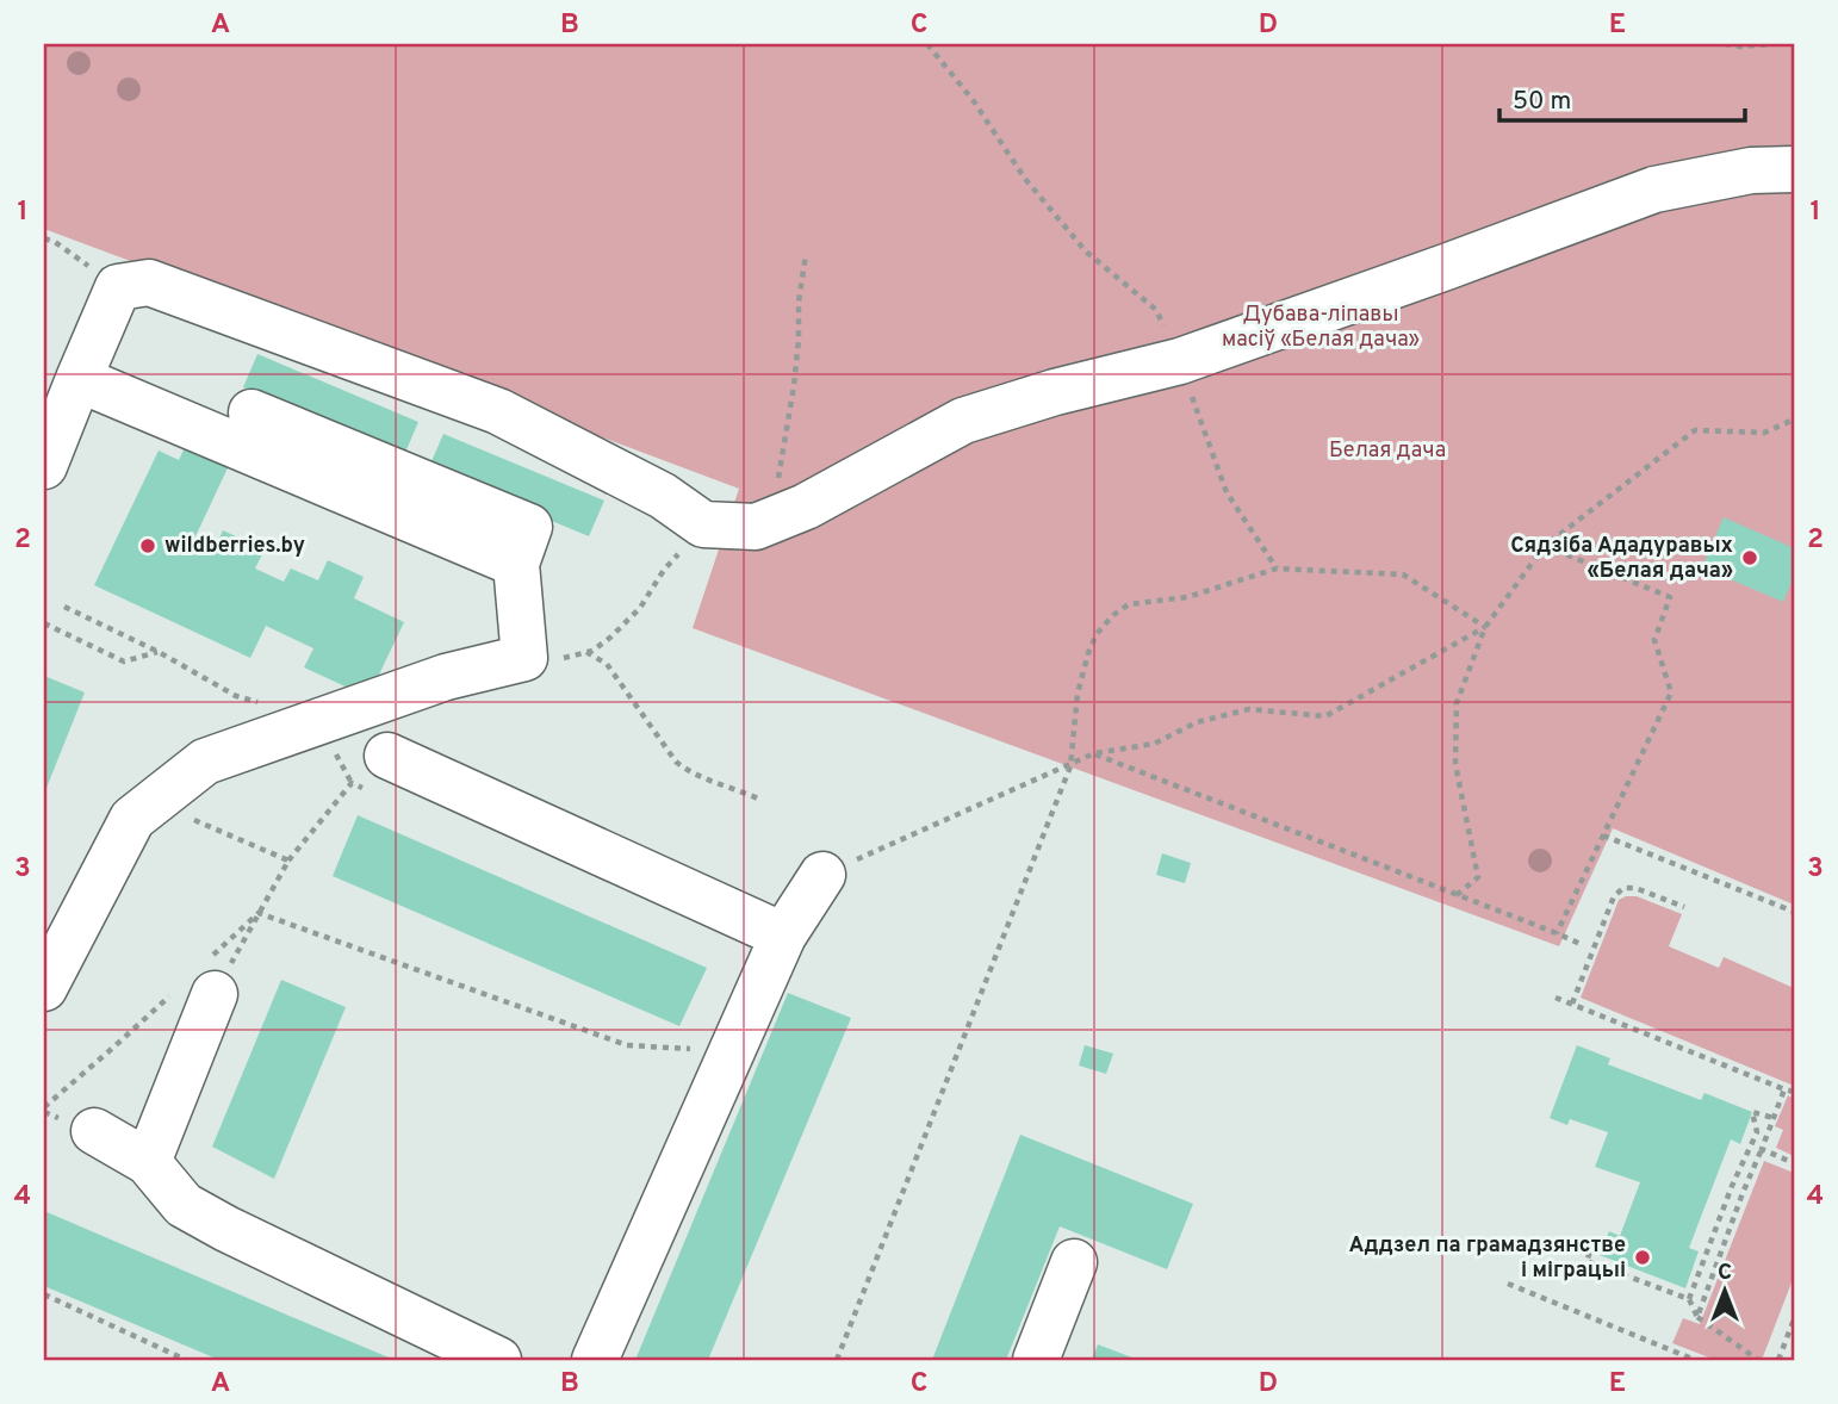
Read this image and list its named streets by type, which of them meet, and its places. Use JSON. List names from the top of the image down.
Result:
{
  "parks": ["Дубава-ліпавы масіў «Белая дача»", "Белая дача"],
  "places": ["wildberries.by", "Сядзіба Ададуравых «Белая дача»", "Аддзел па грамадзянстве і міграцыі"],
  "scale_bar": "50 m",
  "north": "top",
  "grid": {
    "columns": [
      "A",
      "B",
      "C",
      "D",
      "E"
    ],
    "rows": [
      "1",
      "2",
      "3",
      "4"
    ]
  }
}
